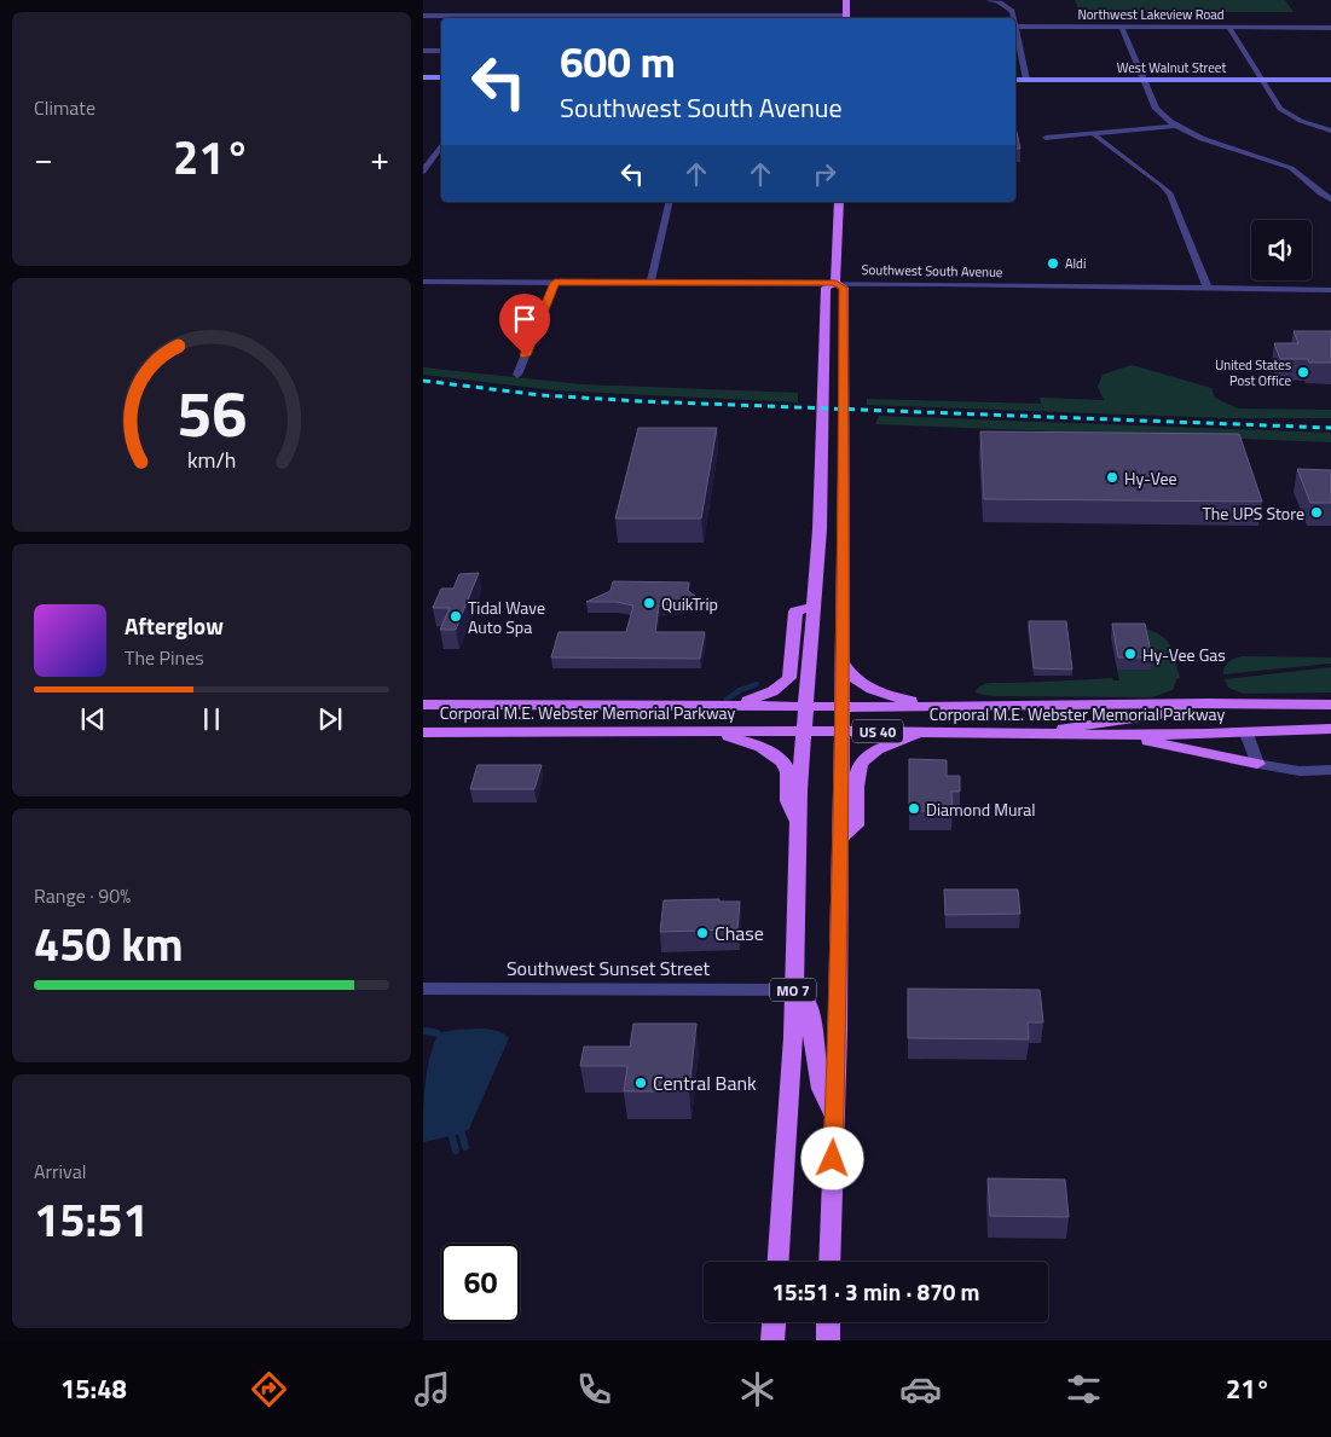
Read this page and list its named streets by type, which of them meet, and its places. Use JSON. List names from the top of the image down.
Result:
{
  "streets": {
    "main road": ["Corporal M.E. Webster Memorial Parkway", "US 40", "MO 7"],
    "street": [
      "Northwest Lakeview Road",
      "West Walnut Street",
      "Southwest South Avenue",
      "Southwest Sunset Street"
    ]
  },
  "crossings": [
    ["Southwest South Avenue", "MO 7"],
    ["Corporal M.E. Webster Memorial Parkway", "MO 7"],
    ["Southwest Sunset Street", "MO 7"]
  ],
  "places": [
    "Aldi",
    "United States Post Office",
    "Hy-Vee",
    "The UPS Store",
    "QuikTrip",
    "Tidal Wave Auto Spa",
    "Hy-Vee Gas",
    "Diamond Mural",
    "Chase",
    "Central Bank"
  ],
  "page": {
    "tile": [
      "Climate",
      ["Range · 90%", "450 km"],
      ["Arrival", "15:51"]
    ],
    "turn": ["600 m", "Southwest South Avenue"],
    "heat": ["−", "21°", "+"],
    "song": ["Afterglow", "The Pines"],
    "limit": "60",
    "trip": "15:51 · 3 min · 870 m",
    "tabs": ["15:48", "21°"],
    "gauge": ["56", "km/h"]
  }
}
